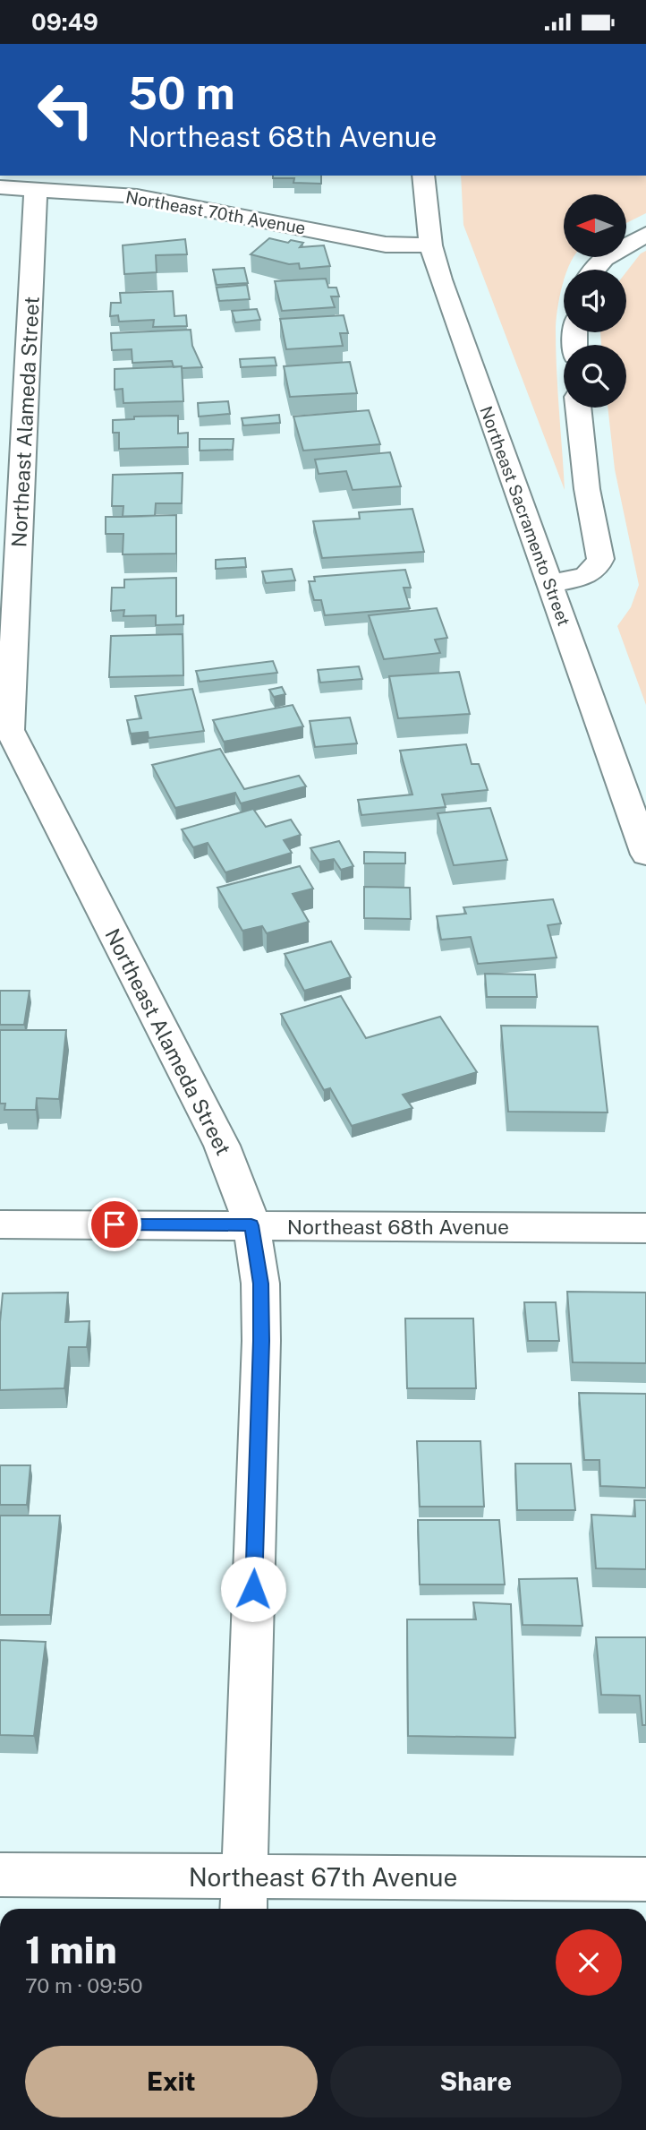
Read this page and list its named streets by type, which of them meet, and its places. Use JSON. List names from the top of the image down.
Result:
{
  "streets": {
    "street": [
      "Northeast 70th Avenue",
      "Northeast Alameda Street",
      "Northeast Sacramento Street",
      "Northeast 68th Avenue",
      "Northeast 67th Avenue"
    ]
  },
  "crossings": [
    ["Northeast 70th Avenue", "Northeast Alameda Street"],
    ["Northeast 70th Avenue", "Northeast Sacramento Street"],
    ["Northeast Alameda Street", "Northeast 68th Avenue"],
    ["Northeast Alameda Street", "Northeast 67th Avenue"]
  ],
  "north": "left",
  "page": {
    "status": "09:49",
    "turn": ["50 m", "Northeast 68th Avenue"],
    "heading": ["1 min", "70 m · 09:50"],
    "buttons": ["Exit", "Share"]
  }
}
